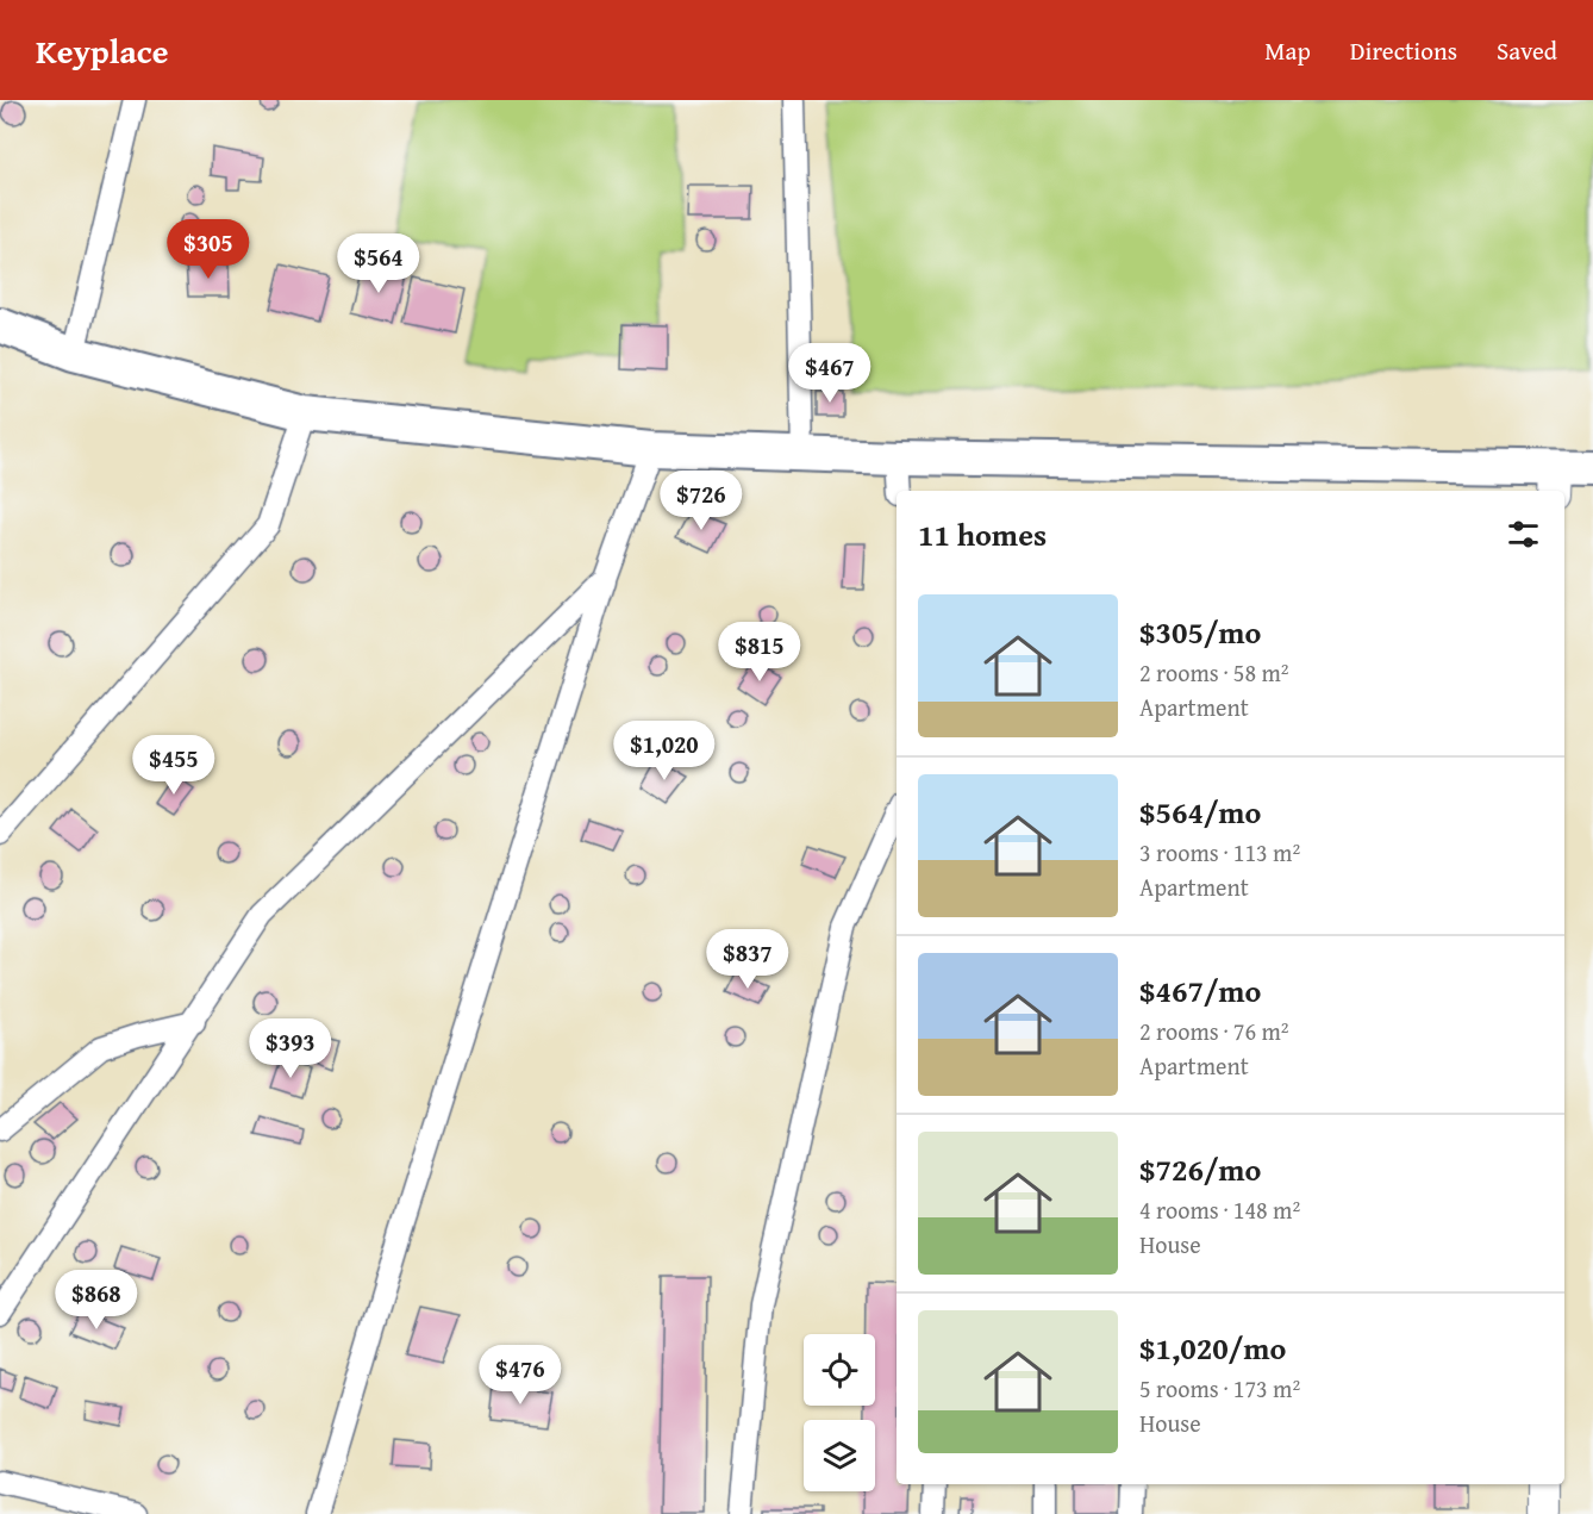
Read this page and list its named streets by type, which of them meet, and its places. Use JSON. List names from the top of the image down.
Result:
{
  "page": {
    "header": "Keyplace",
    "nav": ["Map", "Directions", "Saved"],
    "price": [
      "$305",
      "$564",
      "$467",
      "$726",
      "$815",
      "$1,020",
      "$455",
      "$837",
      "$393",
      "$868",
      "$476"
    ],
    "heading": "11 homes",
    "list": [
      {
        "name": "$305/mo",
        "note": "2 rooms · 58 m² · Apartment"
      },
      {
        "name": "$564/mo",
        "note": "3 rooms · 113 m² · Apartment"
      },
      {
        "name": "$467/mo",
        "note": "2 rooms · 76 m² · Apartment"
      },
      {
        "name": "$726/mo",
        "note": "4 rooms · 148 m² · House"
      },
      {
        "name": "$1,020/mo",
        "note": "5 rooms · 173 m² · House"
      }
    ]
  }
}
